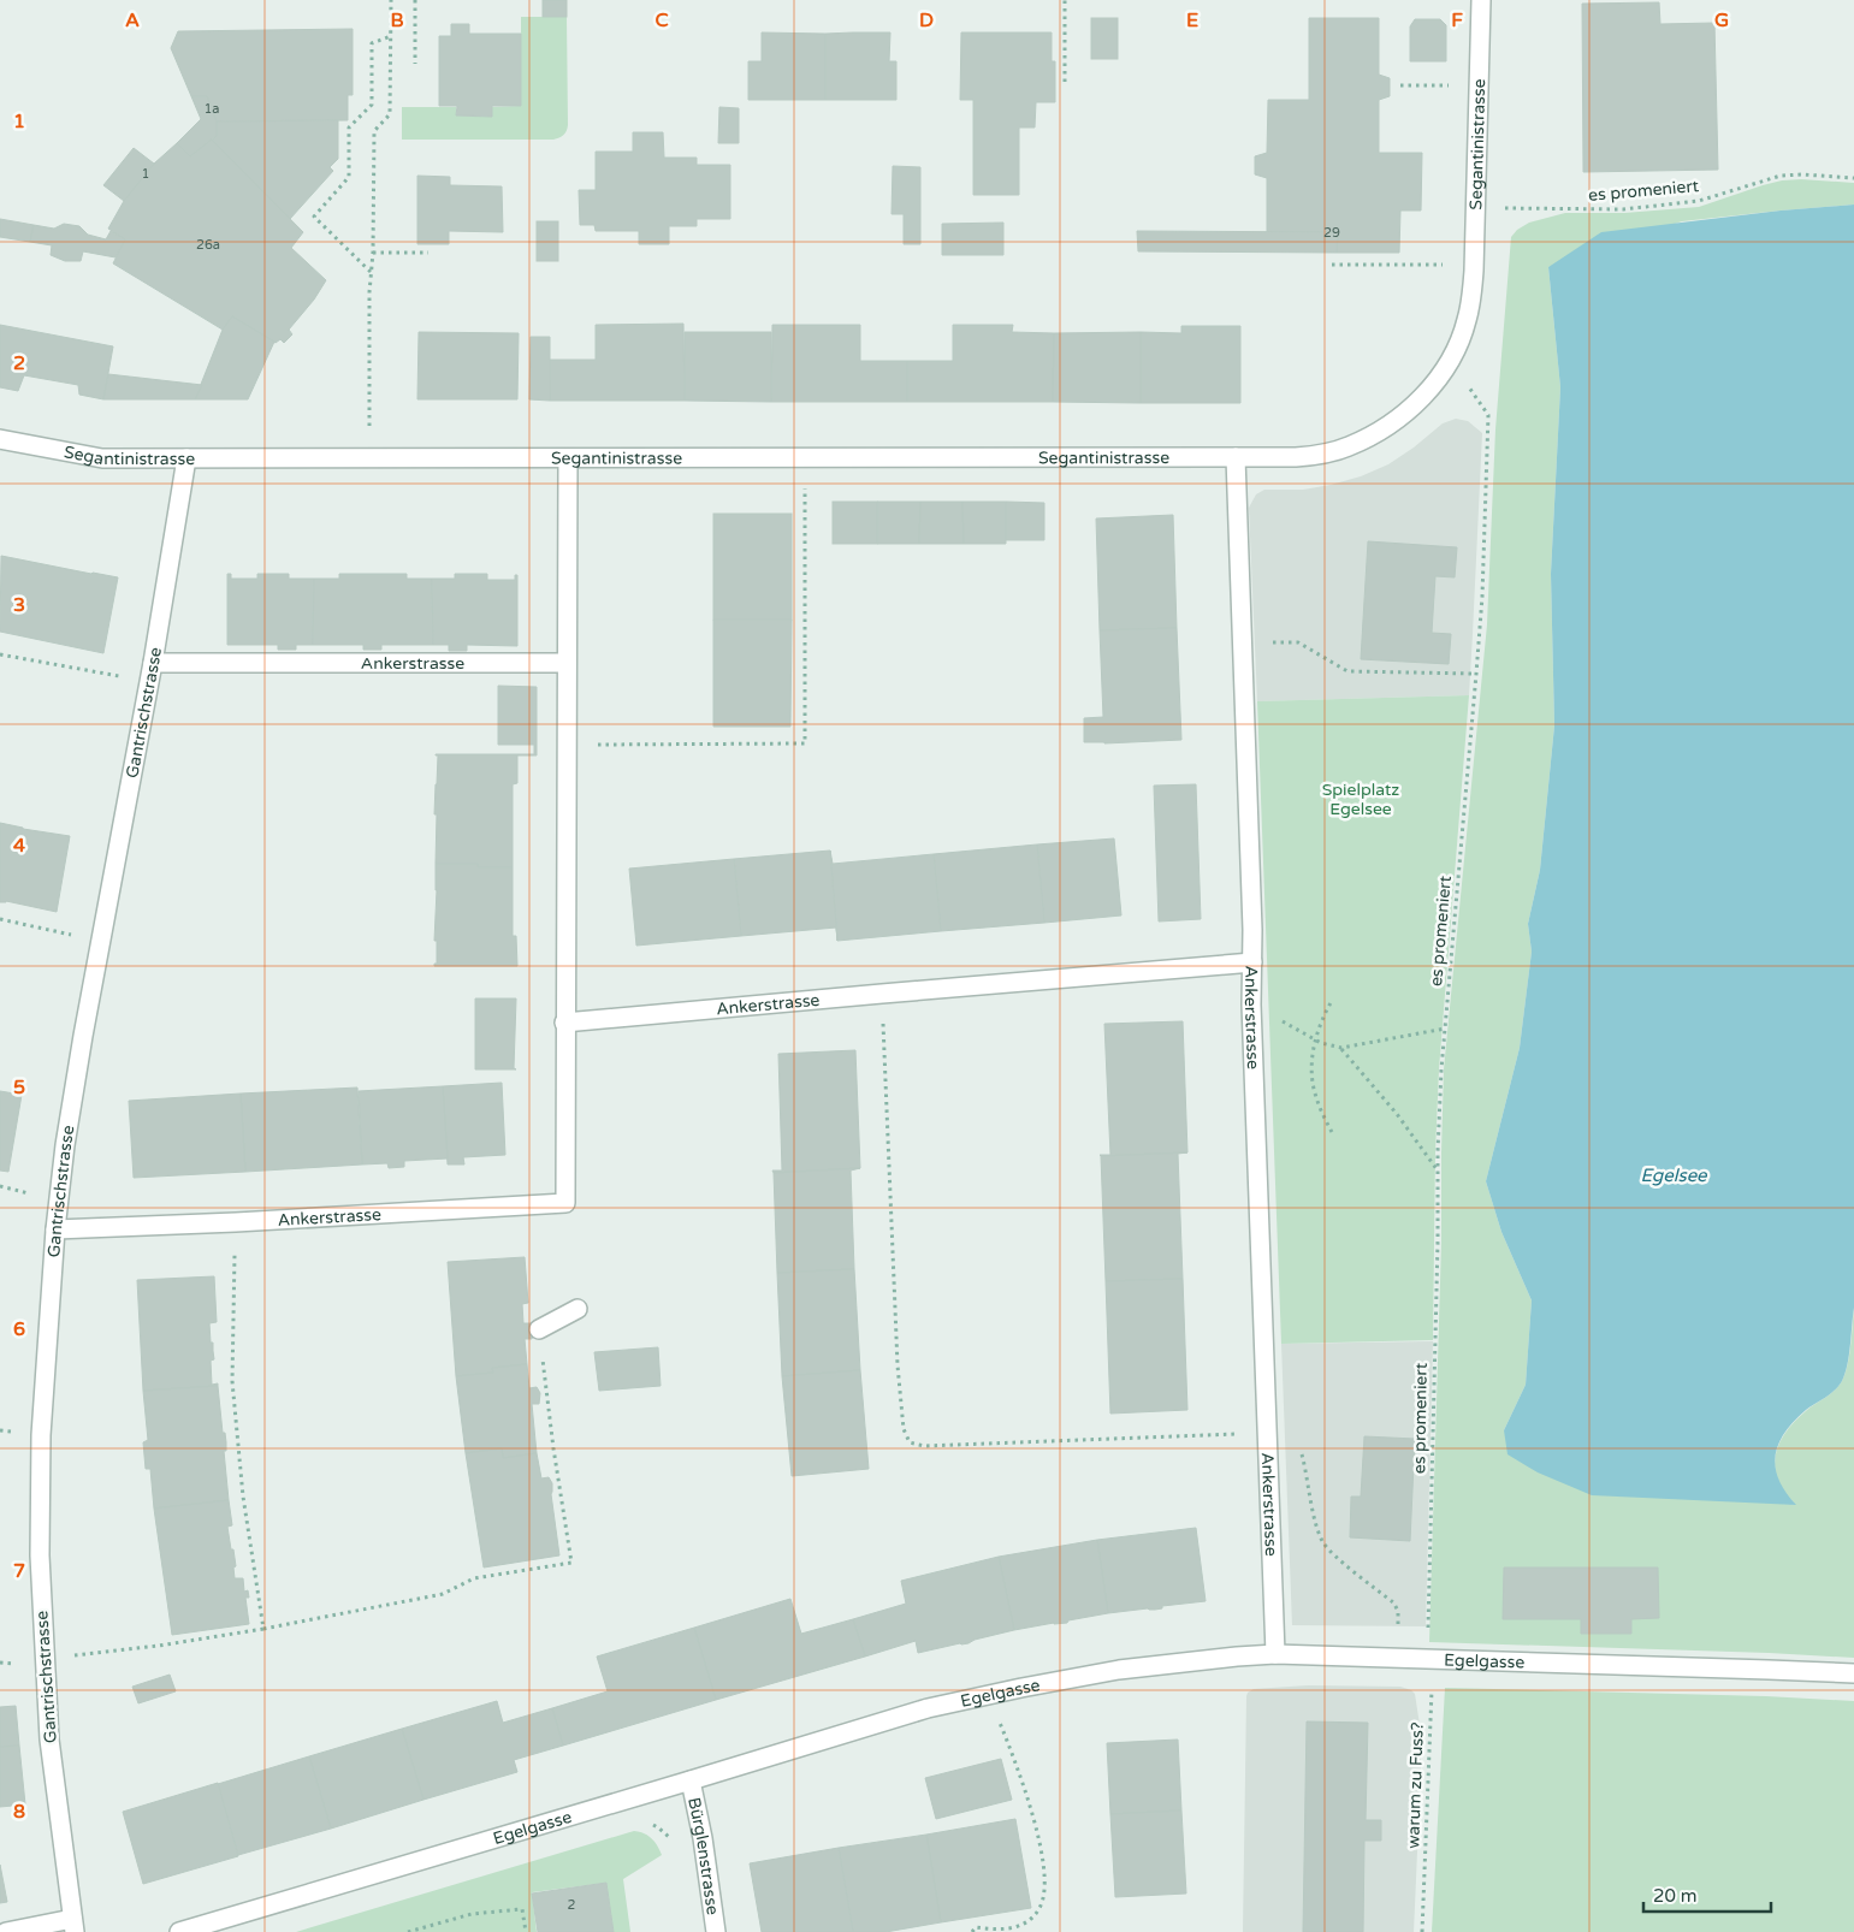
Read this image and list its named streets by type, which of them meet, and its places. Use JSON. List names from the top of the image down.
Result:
{
  "streets": {
    "street": [
      "Segantinistrasse",
      "Ankerstrasse",
      "Gantrischstrasse",
      "Egelgasse",
      "Bürglenstrasse"
    ],
    "path": ["es promeniert", "warum zu Fuss?"]
  },
  "crossings": [
    ["Segantinistrasse", "Gantrischstrasse"],
    ["es promeniert", "Egelgasse"],
    ["es promeniert", "warum zu Fuss?"],
    ["Ankerstrasse", "Gantrischstrasse"],
    ["Ankerstrasse", "Egelgasse"],
    ["Egelgasse", "warum zu Fuss?"],
    ["Egelgasse", "Bürglenstrasse"]
  ],
  "water": ["Egelsee"],
  "parks": ["Spielplatz Egelsee"],
  "house_numbers": [
    "1a",
    "1",
    "29",
    "26a",
    "2"
  ],
  "scale_bar": "20 m",
  "grid": {
    "columns": [
      "A",
      "B",
      "C",
      "D",
      "E",
      "F",
      "G"
    ],
    "rows": [
      "1",
      "2",
      "3",
      "4",
      "5",
      "6",
      "7",
      "8"
    ]
  }
}
